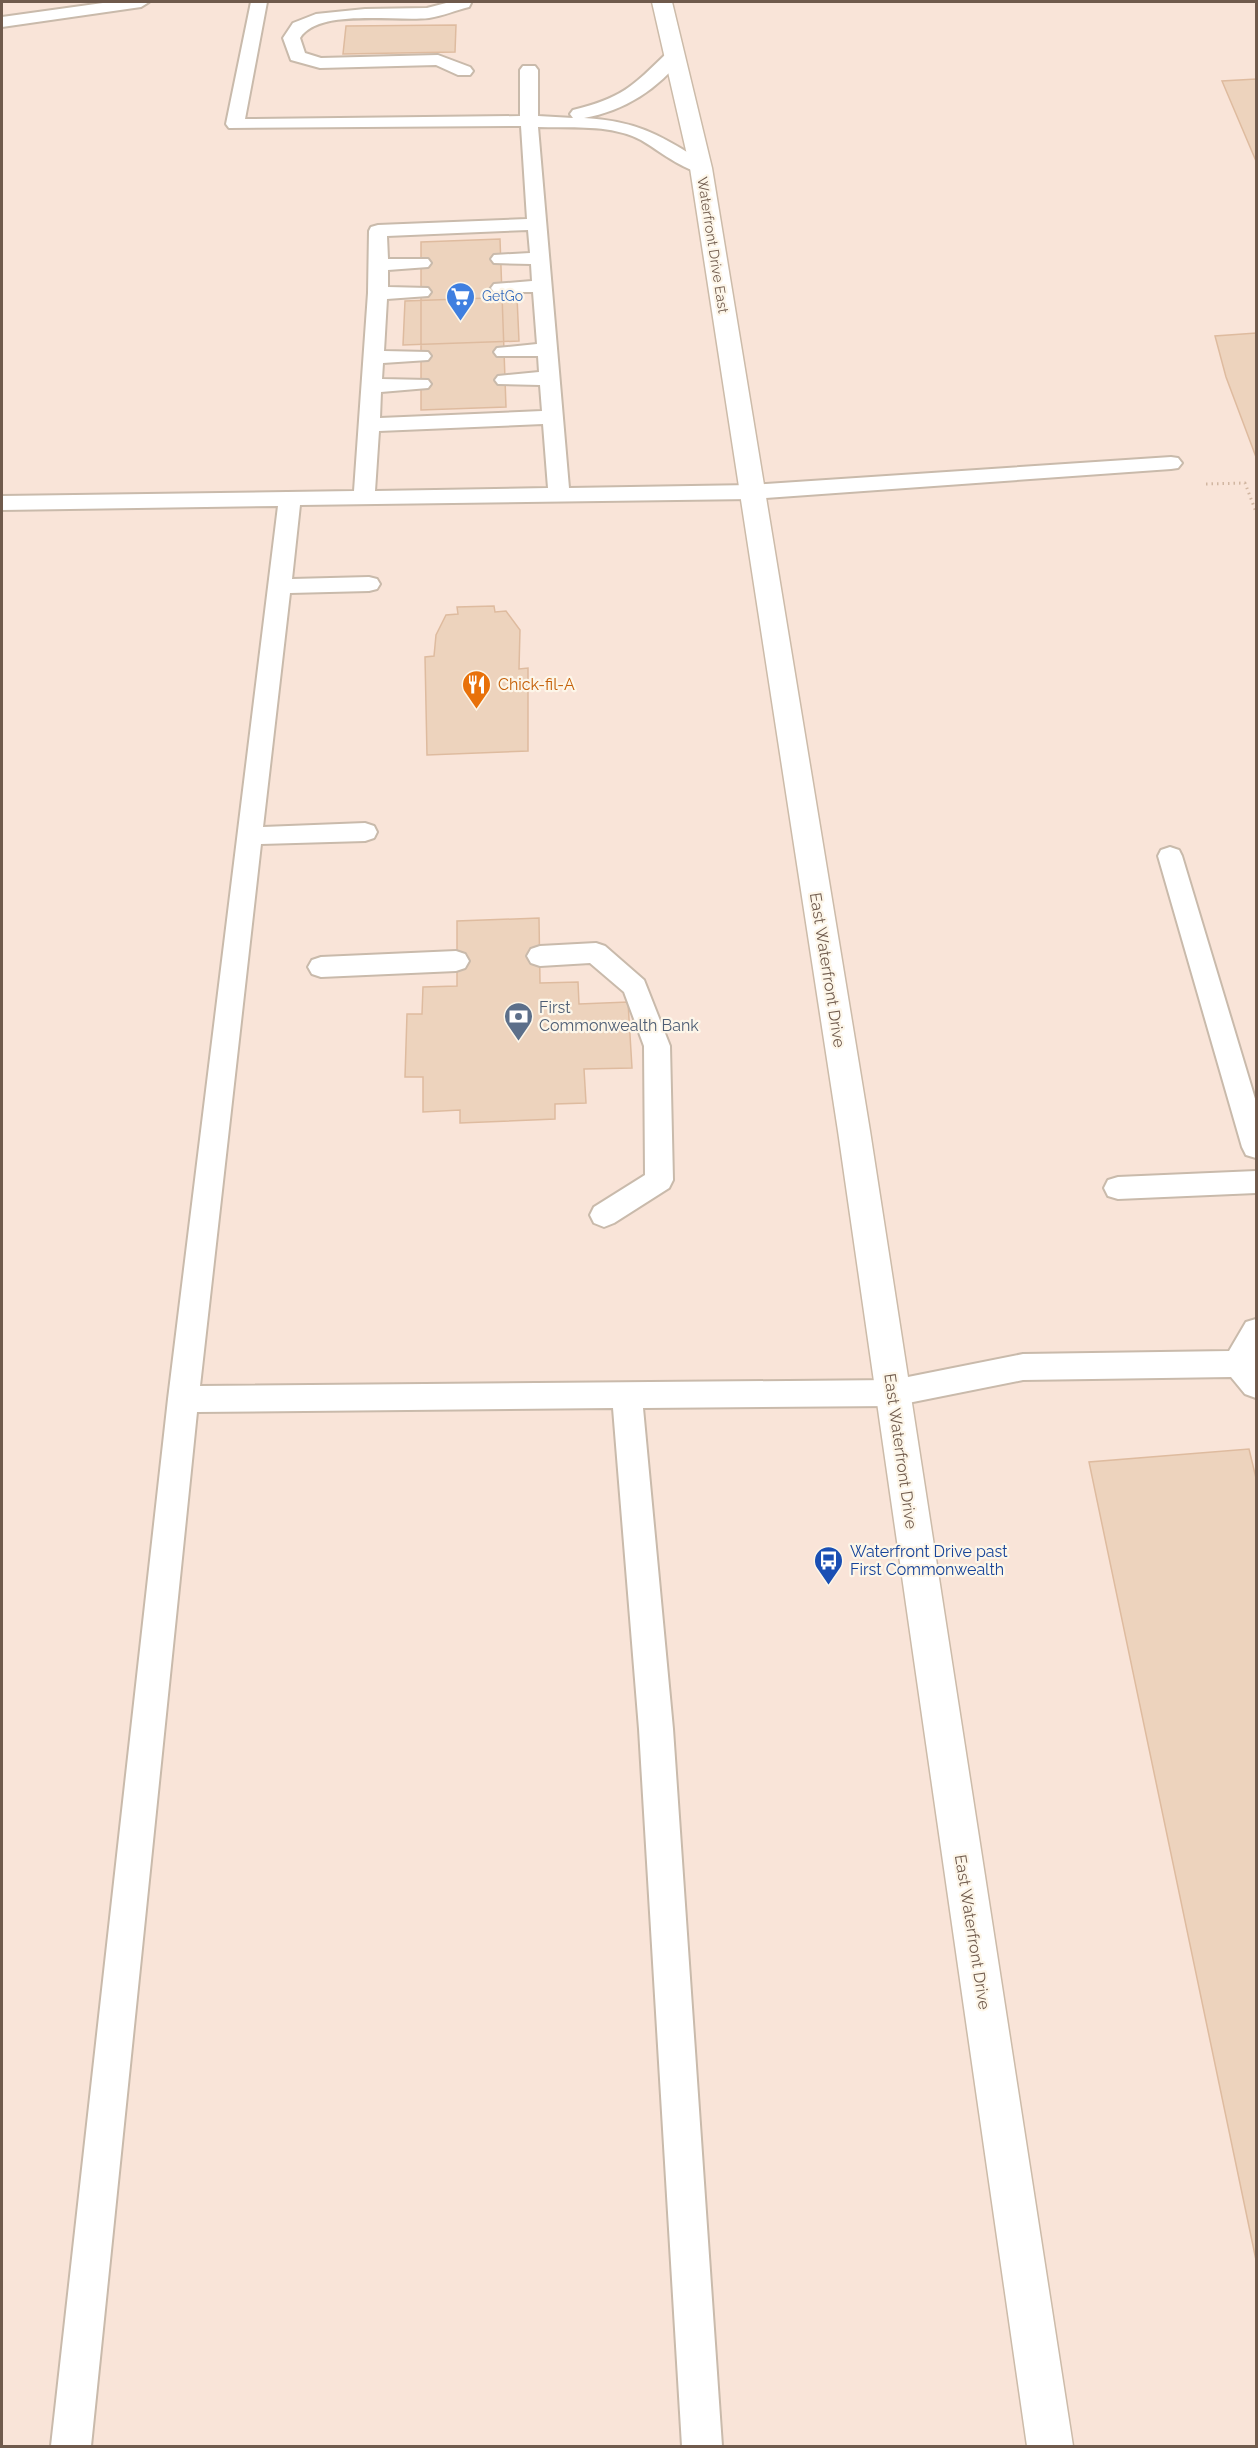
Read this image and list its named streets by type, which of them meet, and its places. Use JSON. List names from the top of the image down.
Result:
{
  "streets": {
    "street": ["Waterfront Drive East", "East Waterfront Drive"]
  },
  "crossings": [
    ["Waterfront Drive East", "East Waterfront Drive"]
  ],
  "places": {
    "supermarket": ["GetGo"],
    "restaurant": ["Chick-fil-A"],
    "bank": ["First Commonwealth Bank"],
    "bus stop": ["Waterfront Drive past First Commonwealth"]
  }
}
